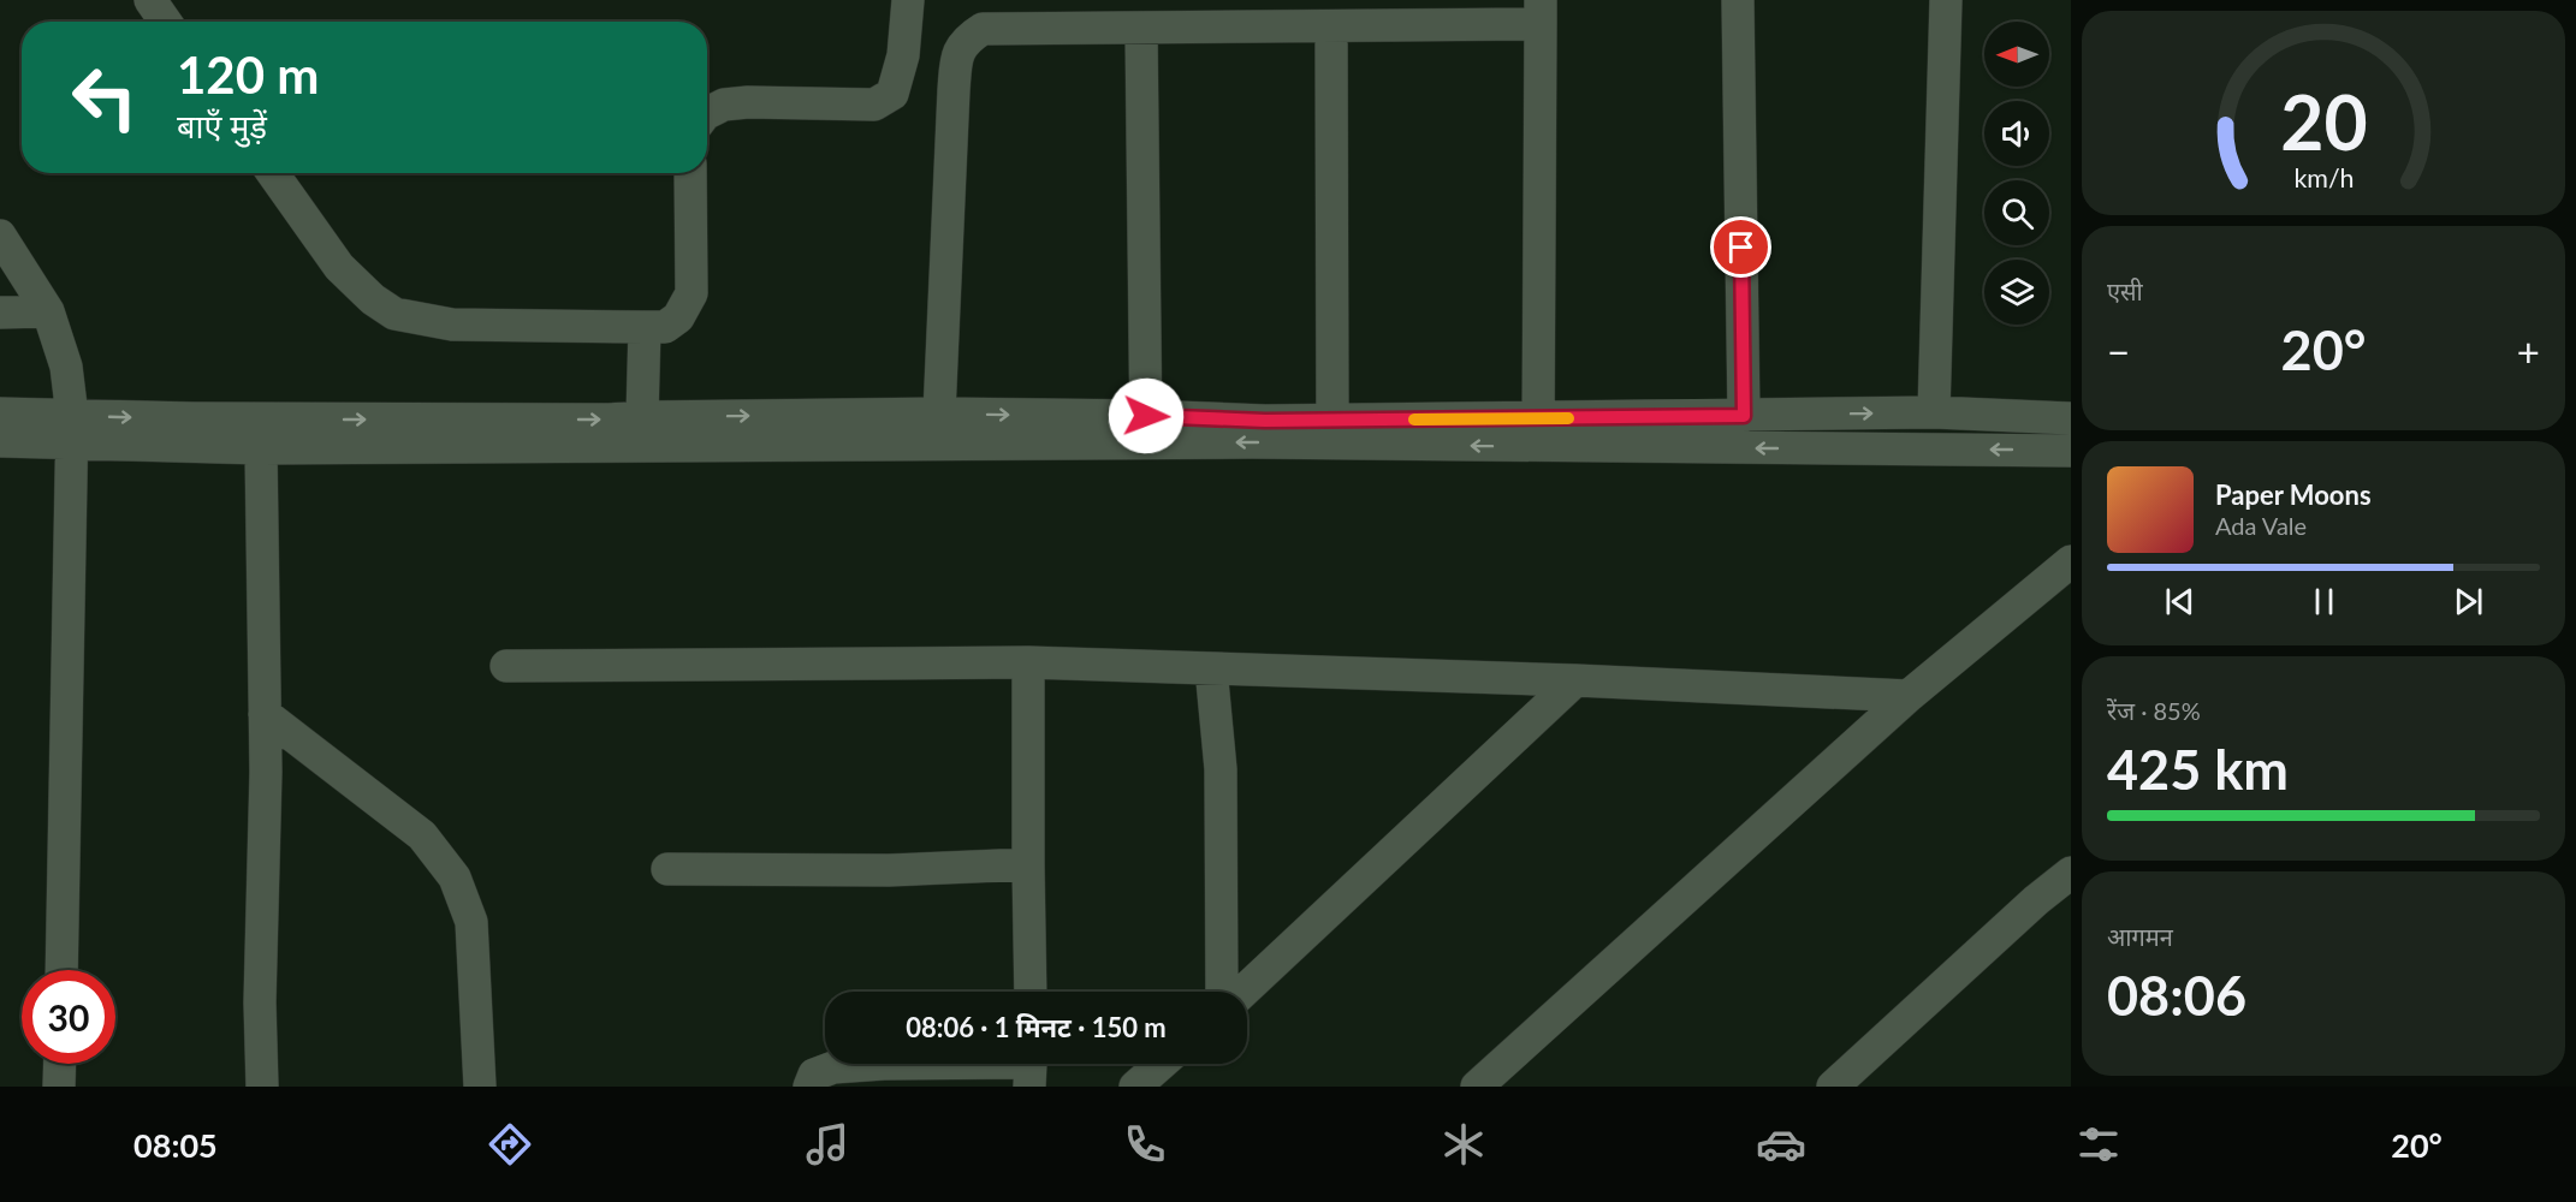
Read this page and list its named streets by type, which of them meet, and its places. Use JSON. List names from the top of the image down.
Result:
{
  "north": "left",
  "page": {
    "turn": ["120 m", "बाएँ मुड़ें"],
    "tile": [
      "एसी",
      ["रेंज · 85%", "425 km"],
      ["आगमन", "08:06"]
    ],
    "heat": ["−", "20°", "+"],
    "song": ["Paper Moons", "Ada Vale"],
    "limit": "30",
    "trip": "08:06 · 1 मिनट · 150 m",
    "tabs": ["08:05", "20°"],
    "gauge": ["20", "km/h"]
  }
}
